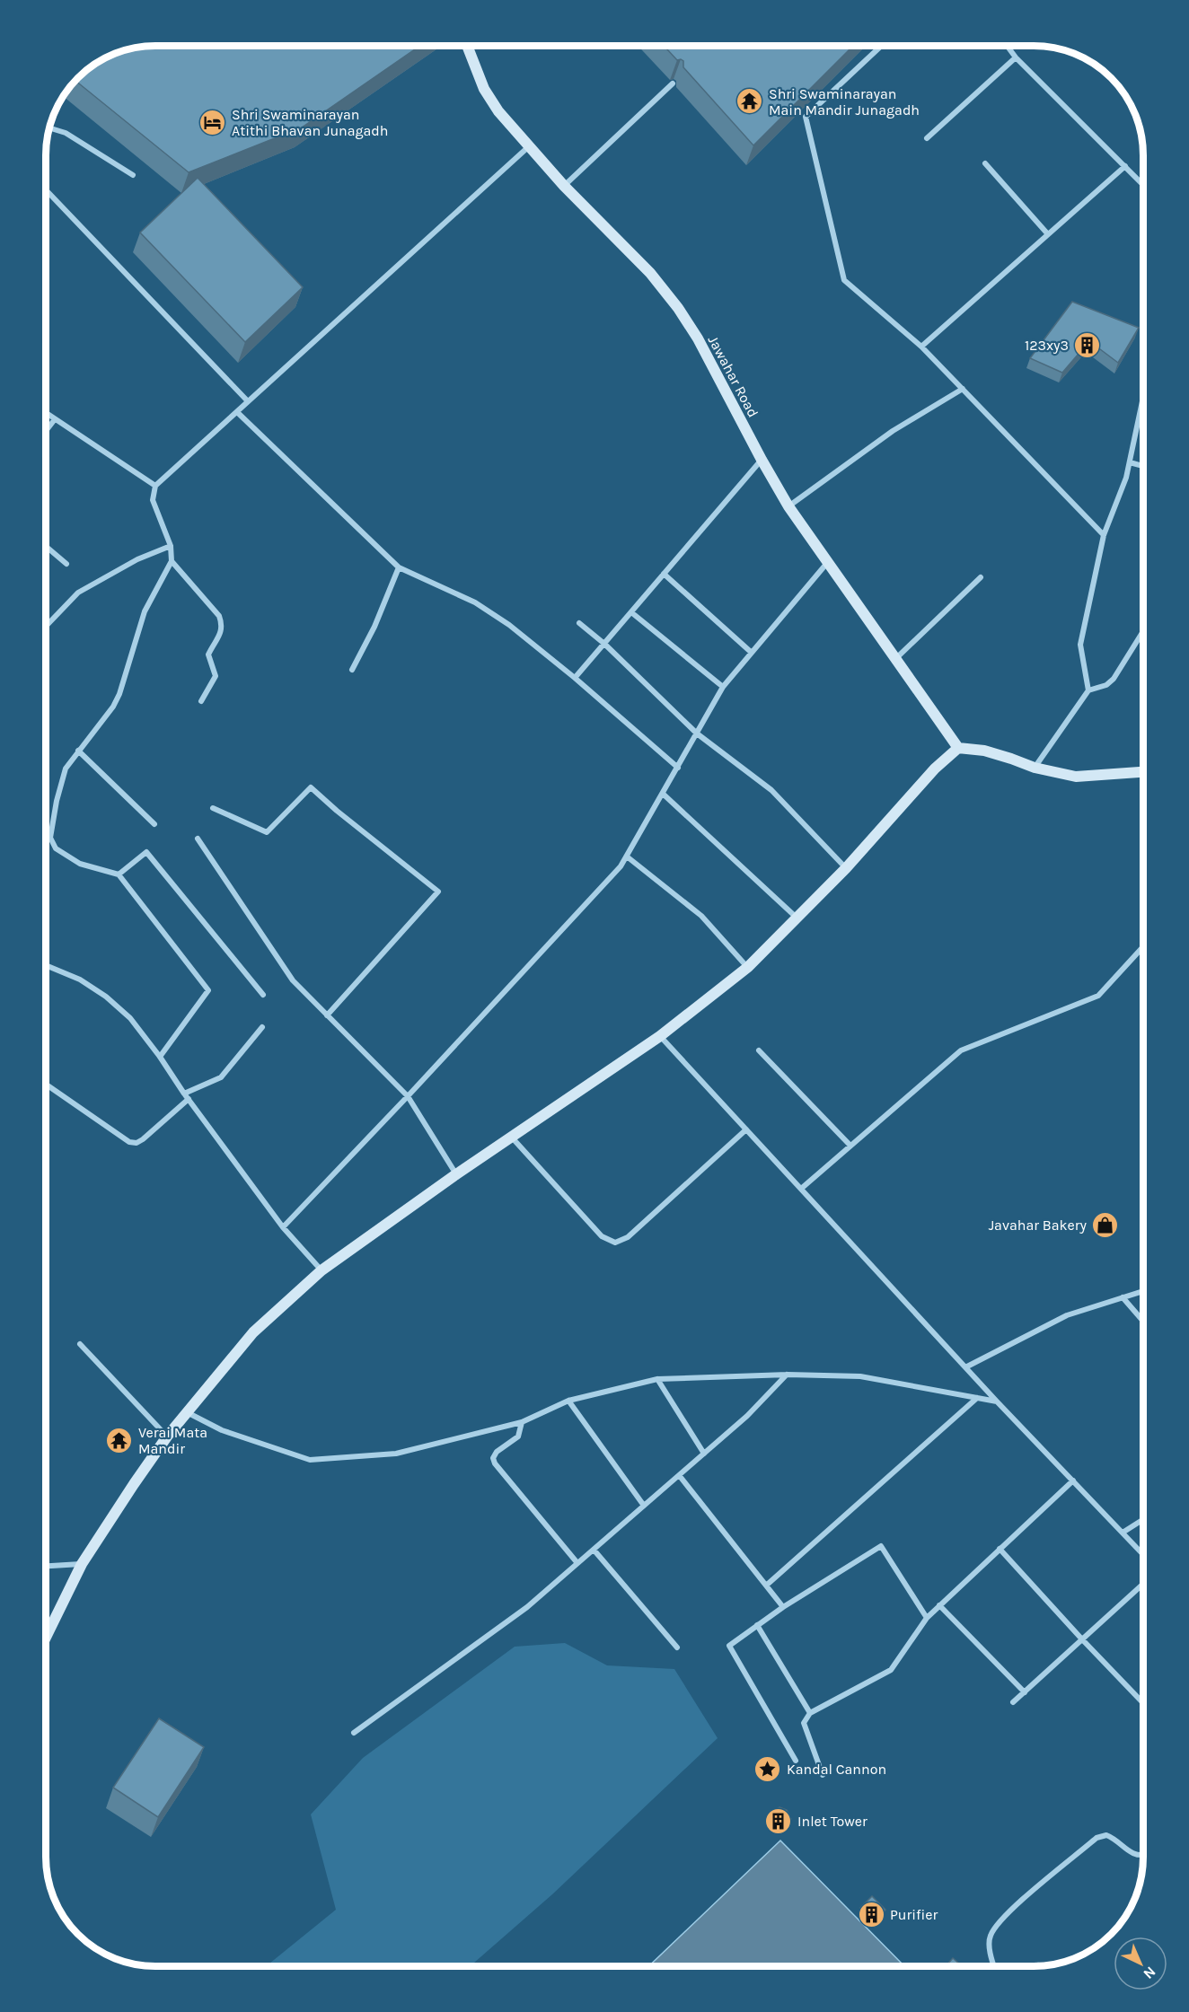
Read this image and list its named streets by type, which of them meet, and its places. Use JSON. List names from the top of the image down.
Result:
{
  "streets": {
    "street": ["Jawahar Road"]
  },
  "places": {
    "temple": ["Shri Swaminarayan Main Mandir Junagadh", "Verai Mata Mandir"],
    "hotel": ["Shri Swaminarayan Atithi Bhavan Junagadh"],
    "building": ["123xy3", "Inlet Tower", "Purifier"],
    "shop": ["Javahar Bakery"],
    "place": ["Kandal Cannon"]
  },
  "north": "bottom right"
}
